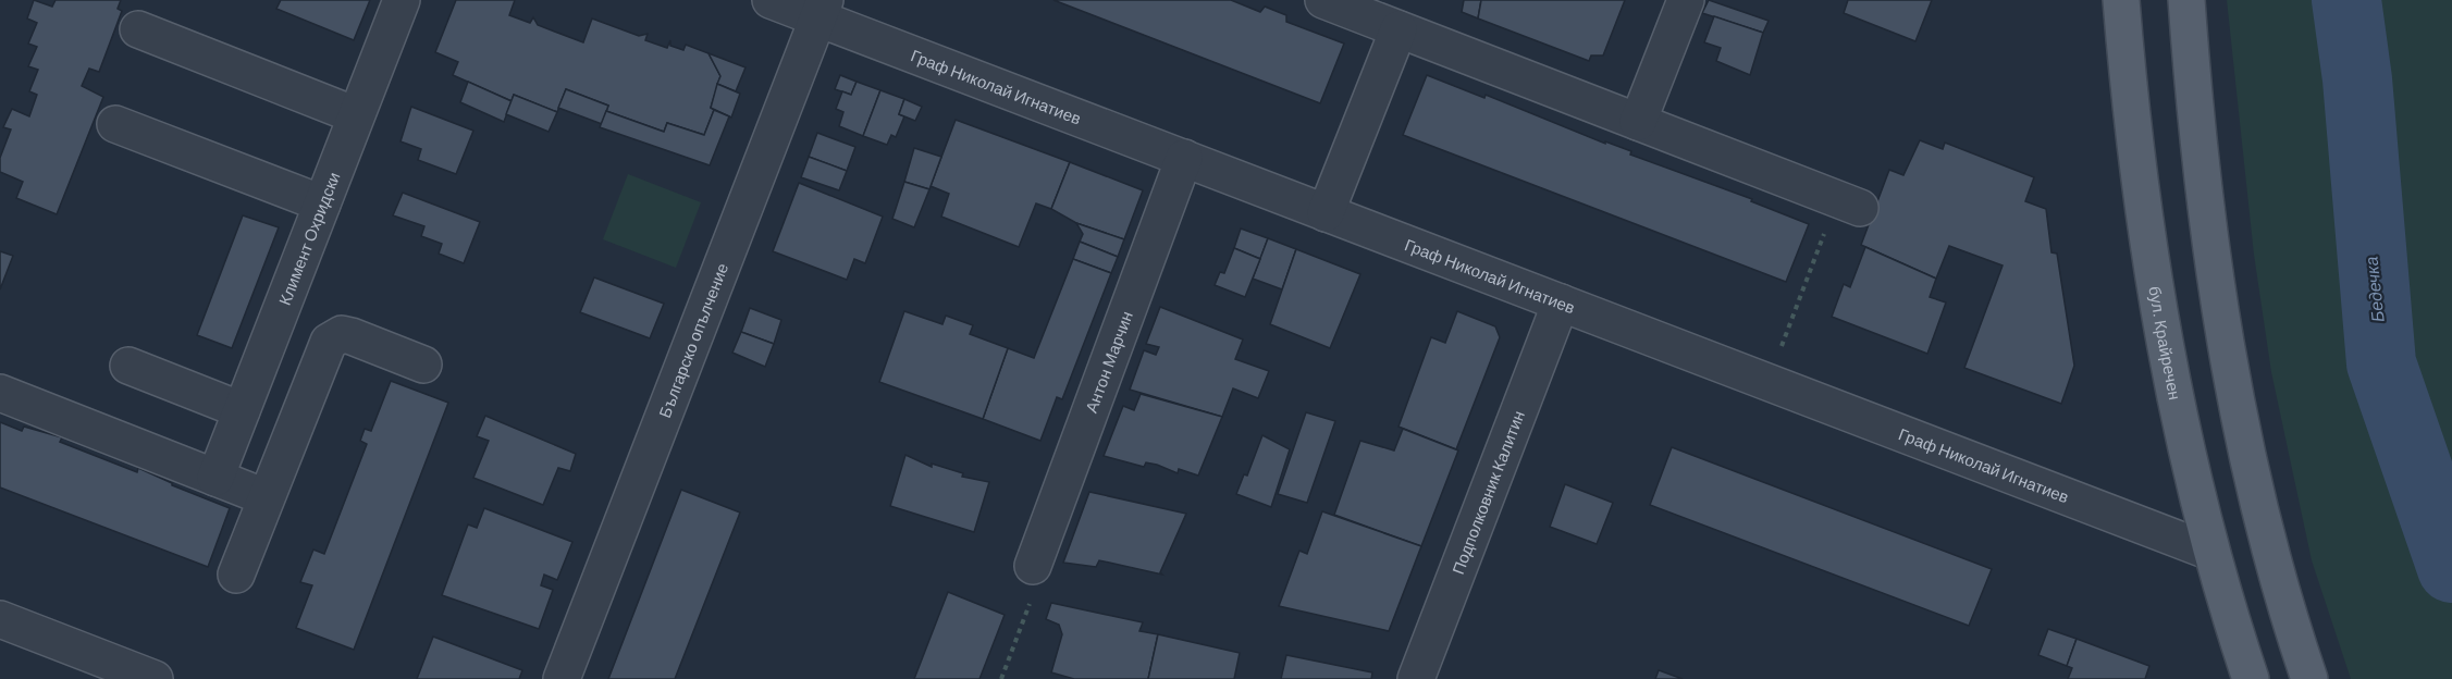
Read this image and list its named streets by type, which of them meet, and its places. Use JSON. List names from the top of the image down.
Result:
{
  "streets": {
    "main road": ["бул. Крайречен"],
    "street": [
      "Граф Николай Игнатиев",
      "Климент Охридски",
      "Българско опълчение",
      "Антон Марчин",
      "Подполковник Калитин"
    ]
  },
  "crossings": [
    ["Граф Николай Игнатиев", "Българско опълчение"],
    ["Граф Николай Игнатиев", "бул. Крайречен"],
    ["Граф Николай Игнатиев", "Антон Марчин"],
    ["Граф Николай Игнатиев", "Подполковник Калитин"]
  ],
  "water": ["Бедечка"]
}
